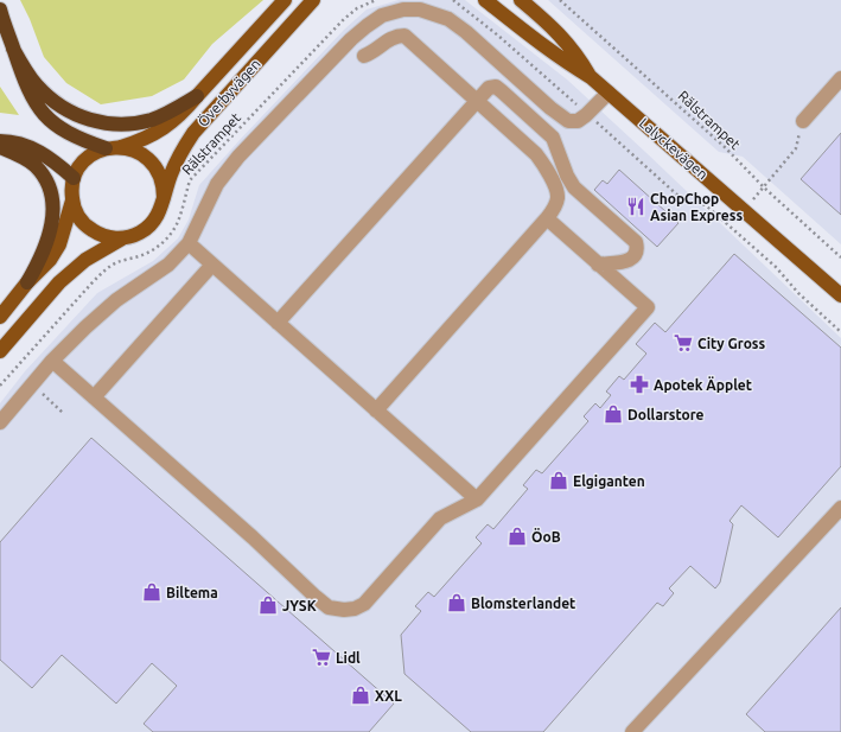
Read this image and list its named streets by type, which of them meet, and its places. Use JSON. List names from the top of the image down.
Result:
{
  "streets": {
    "main road": ["Överbyvägen", "Lalyckevägen"],
    "path": ["Rälstrampet"]
  },
  "places": {
    "restaurant": ["ChopChop Asian Express"],
    "supermarket": ["City Gross", "Lidl"],
    "pharmacy": ["Apotek Äpplet"],
    "shop": [
      "Dollarstore",
      "Elgiganten",
      "ÖoB",
      "Biltema",
      "Blomsterlandet",
      "JYSK",
      "XXL"
    ]
  }
}
